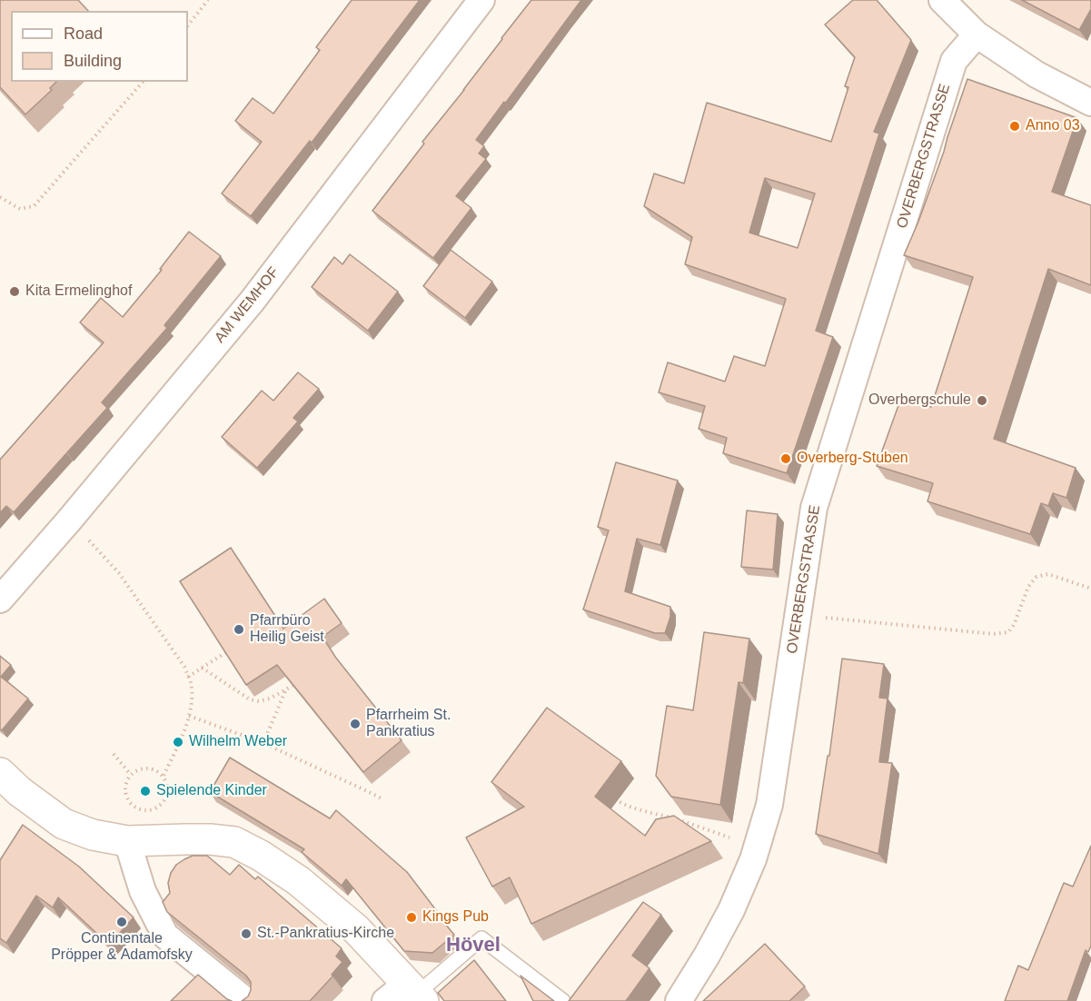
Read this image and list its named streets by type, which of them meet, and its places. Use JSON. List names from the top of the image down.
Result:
{
  "streets": {
    "street": ["OVERBERGSTRASSE", "AM WEMHOF"]
  },
  "districts": ["Hövel"],
  "places": [
    "Anno 03",
    "Kita Ermelinghof",
    "Overbergschule",
    "Overberg-Stuben",
    "Pfarrbüro Heilig Geist",
    "Pfarrheim St. Pankratius",
    "Wilhelm Weber",
    "Spielende Kinder",
    "Kings Pub",
    "Continentale Pröpper & Adamofsky",
    "St.-Pankratius-Kirche"
  ],
  "legend": ["Road", "Building"]
}
